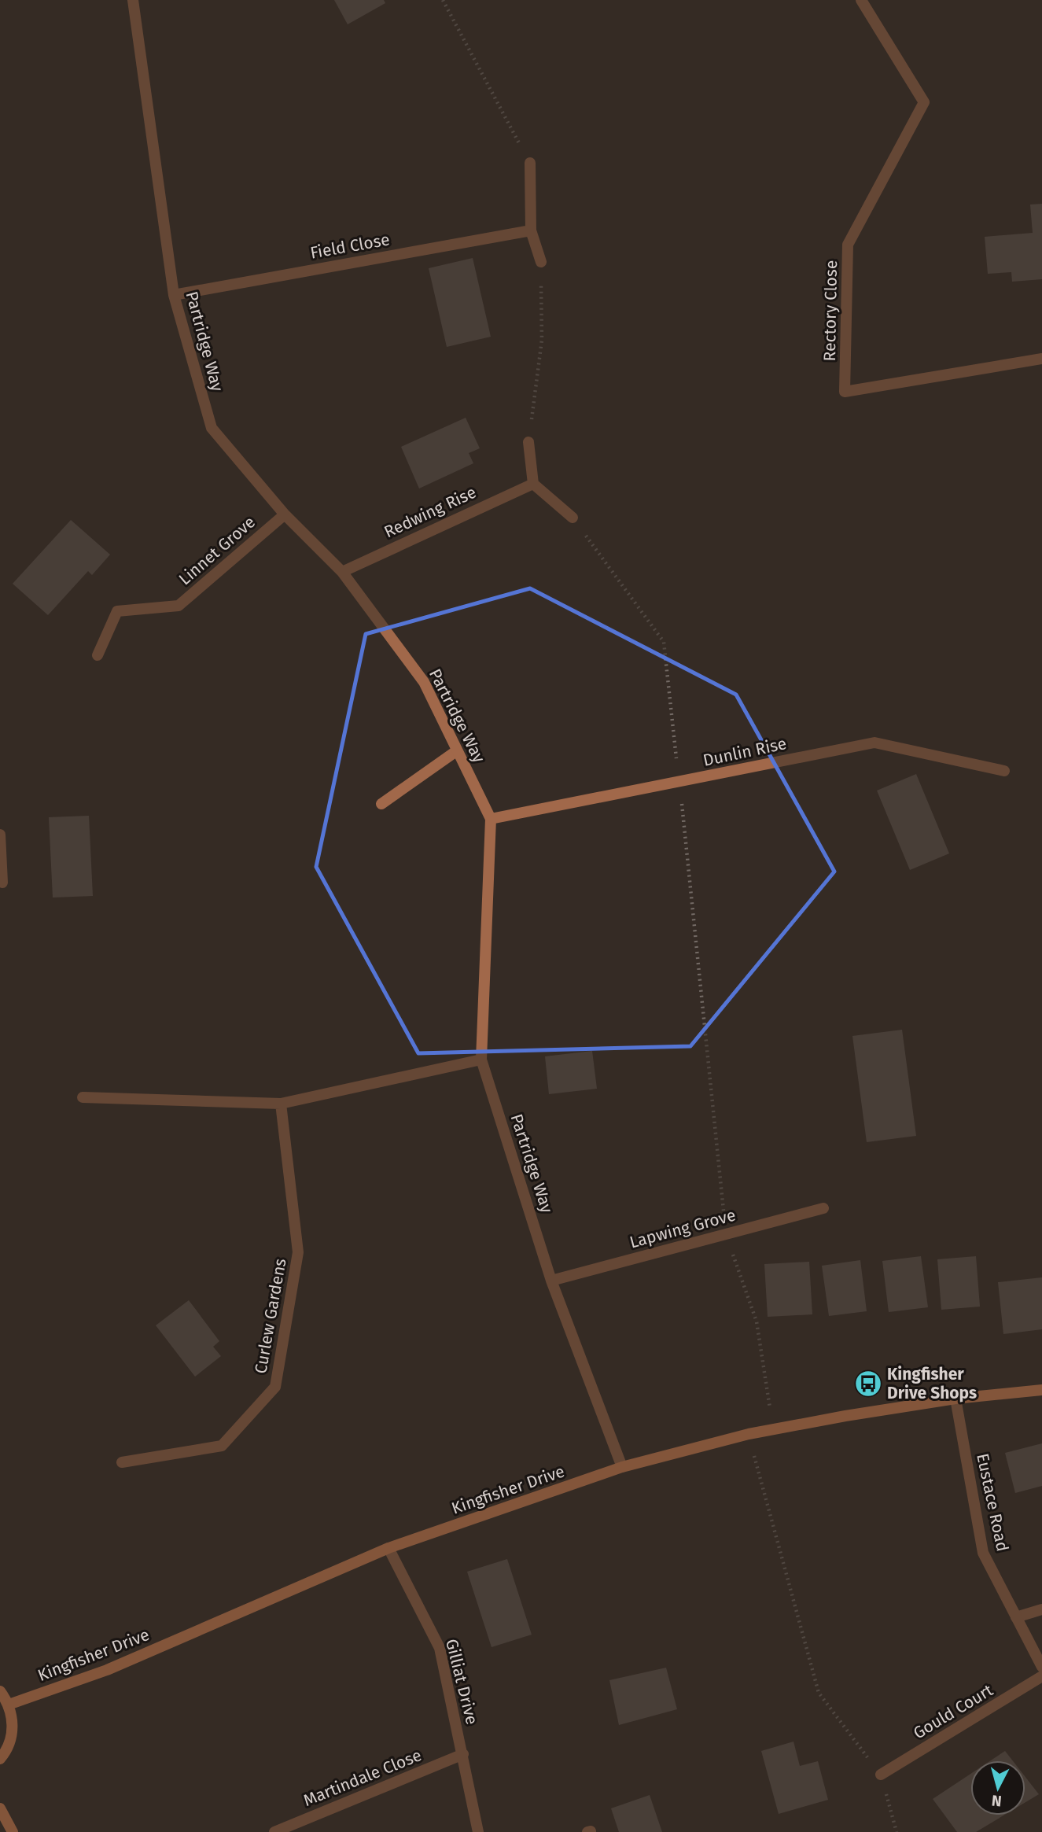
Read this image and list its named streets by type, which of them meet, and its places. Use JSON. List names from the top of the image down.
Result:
{
  "streets": {
    "street": [
      "Field Close",
      "Rectory Close",
      "Partridge Way",
      "Redwing Rise",
      "Linnet Grove",
      "Dunlin Rise",
      "Lapwing Grove",
      "Curlew Gardens",
      "Kingfisher Drive",
      "Eustace Road",
      "Gilliat Drive",
      "Gould Court",
      "Martindale Close"
    ]
  },
  "crossings": [
    ["Field Close", "Partridge Way"],
    ["Partridge Way", "Redwing Rise"],
    ["Partridge Way", "Linnet Grove"],
    ["Partridge Way", "Dunlin Rise"],
    ["Partridge Way", "Lapwing Grove"],
    ["Partridge Way", "Kingfisher Drive"],
    ["Kingfisher Drive", "Eustace Road"],
    ["Kingfisher Drive", "Gilliat Drive"],
    ["Gilliat Drive", "Martindale Close"]
  ],
  "places": {
    "bus stop": ["Kingfisher Drive Shops"]
  },
  "north": "bottom"
}
